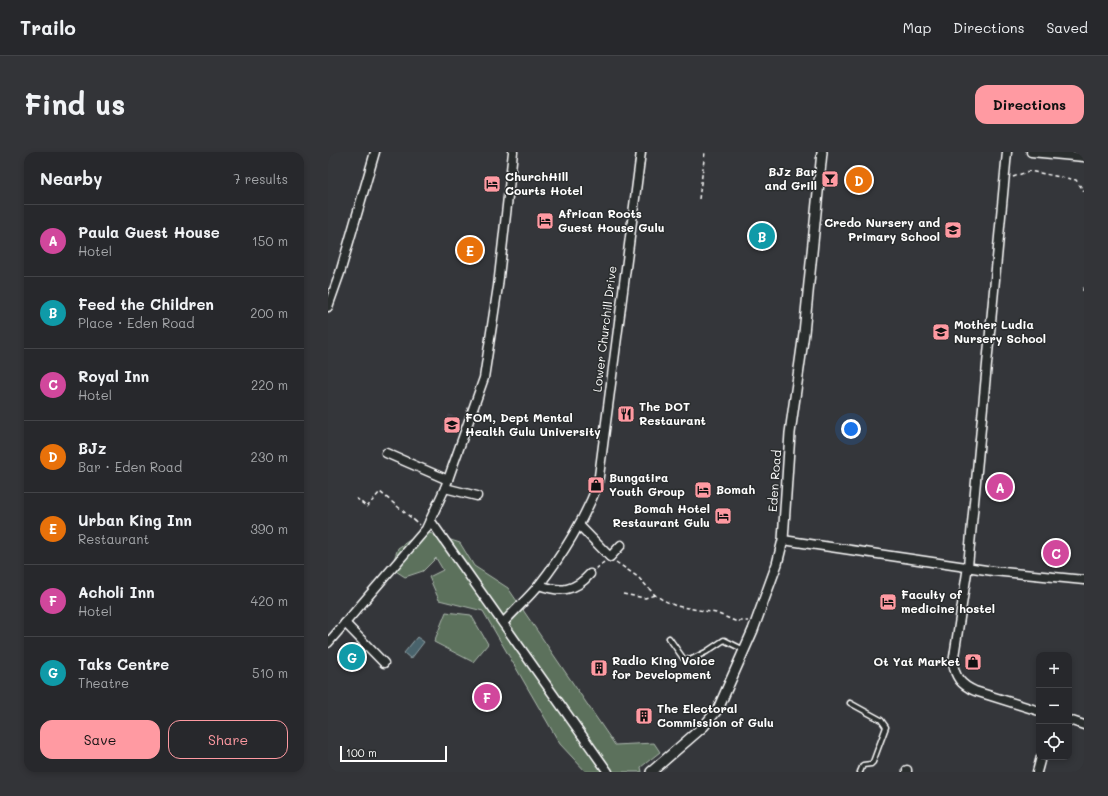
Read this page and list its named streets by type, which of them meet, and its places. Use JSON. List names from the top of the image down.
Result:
{
  "streets": {
    "street": ["Lower Churchill Drive", "Eden Road"]
  },
  "places": {
    "bar": ["BJz Bar and Grill"],
    "hotel": [
      "ChurchHill Courts Hotel",
      "African Roots Guest House Gulu",
      "Bomah",
      "Bomah Hotel Restaurant Gulu",
      "Faculty of medicine hostel"
    ],
    "school or university": ["Credo Nursery and Primary School", "Mother Ludia Nursery School", "FOM, Dept Mental Health Gulu University"],
    "restaurant": ["The DOT Restaurant"],
    "shop": ["Bungatira Youth Group", "Ot Yat Market"],
    "building": ["Radio King Voice for Development", "The Electoral Commission of Gulu"]
  },
  "scale_bar": "100 m",
  "page": {
    "header": "Trailo",
    "nav": ["Map", "Directions", "Saved"],
    "buttons": [
      "Directions",
      ["Save", "Share"]
    ],
    "title": "Find us",
    "heading": ["Nearby", "7 results"],
    "pins": [
      "D",
      "B",
      "E",
      "A",
      "C",
      "G",
      "F"
    ],
    "list": [
      {
        "mark": "A",
        "name": "Paula Guest House",
        "note": "Hotel",
        "value": "150 m"
      },
      {
        "mark": "B",
        "name": "Feed the Children",
        "note": "Place · Eden Road",
        "value": "200 m"
      },
      {
        "mark": "C",
        "name": "Royal Inn",
        "note": "Hotel",
        "value": "220 m"
      },
      {
        "mark": "D",
        "name": "BJz",
        "note": "Bar · Eden Road",
        "value": "230 m"
      },
      {
        "mark": "E",
        "name": "Urban King Inn",
        "note": "Restaurant",
        "value": "390 m"
      },
      {
        "mark": "F",
        "name": "Acholi Inn",
        "note": "Hotel",
        "value": "420 m"
      },
      {
        "mark": "G",
        "name": "Taks Centre",
        "note": "Theatre",
        "value": "510 m"
      }
    ],
    "map_buttons": ["+", "−"],
    "scale": "100 m"
  }
}
